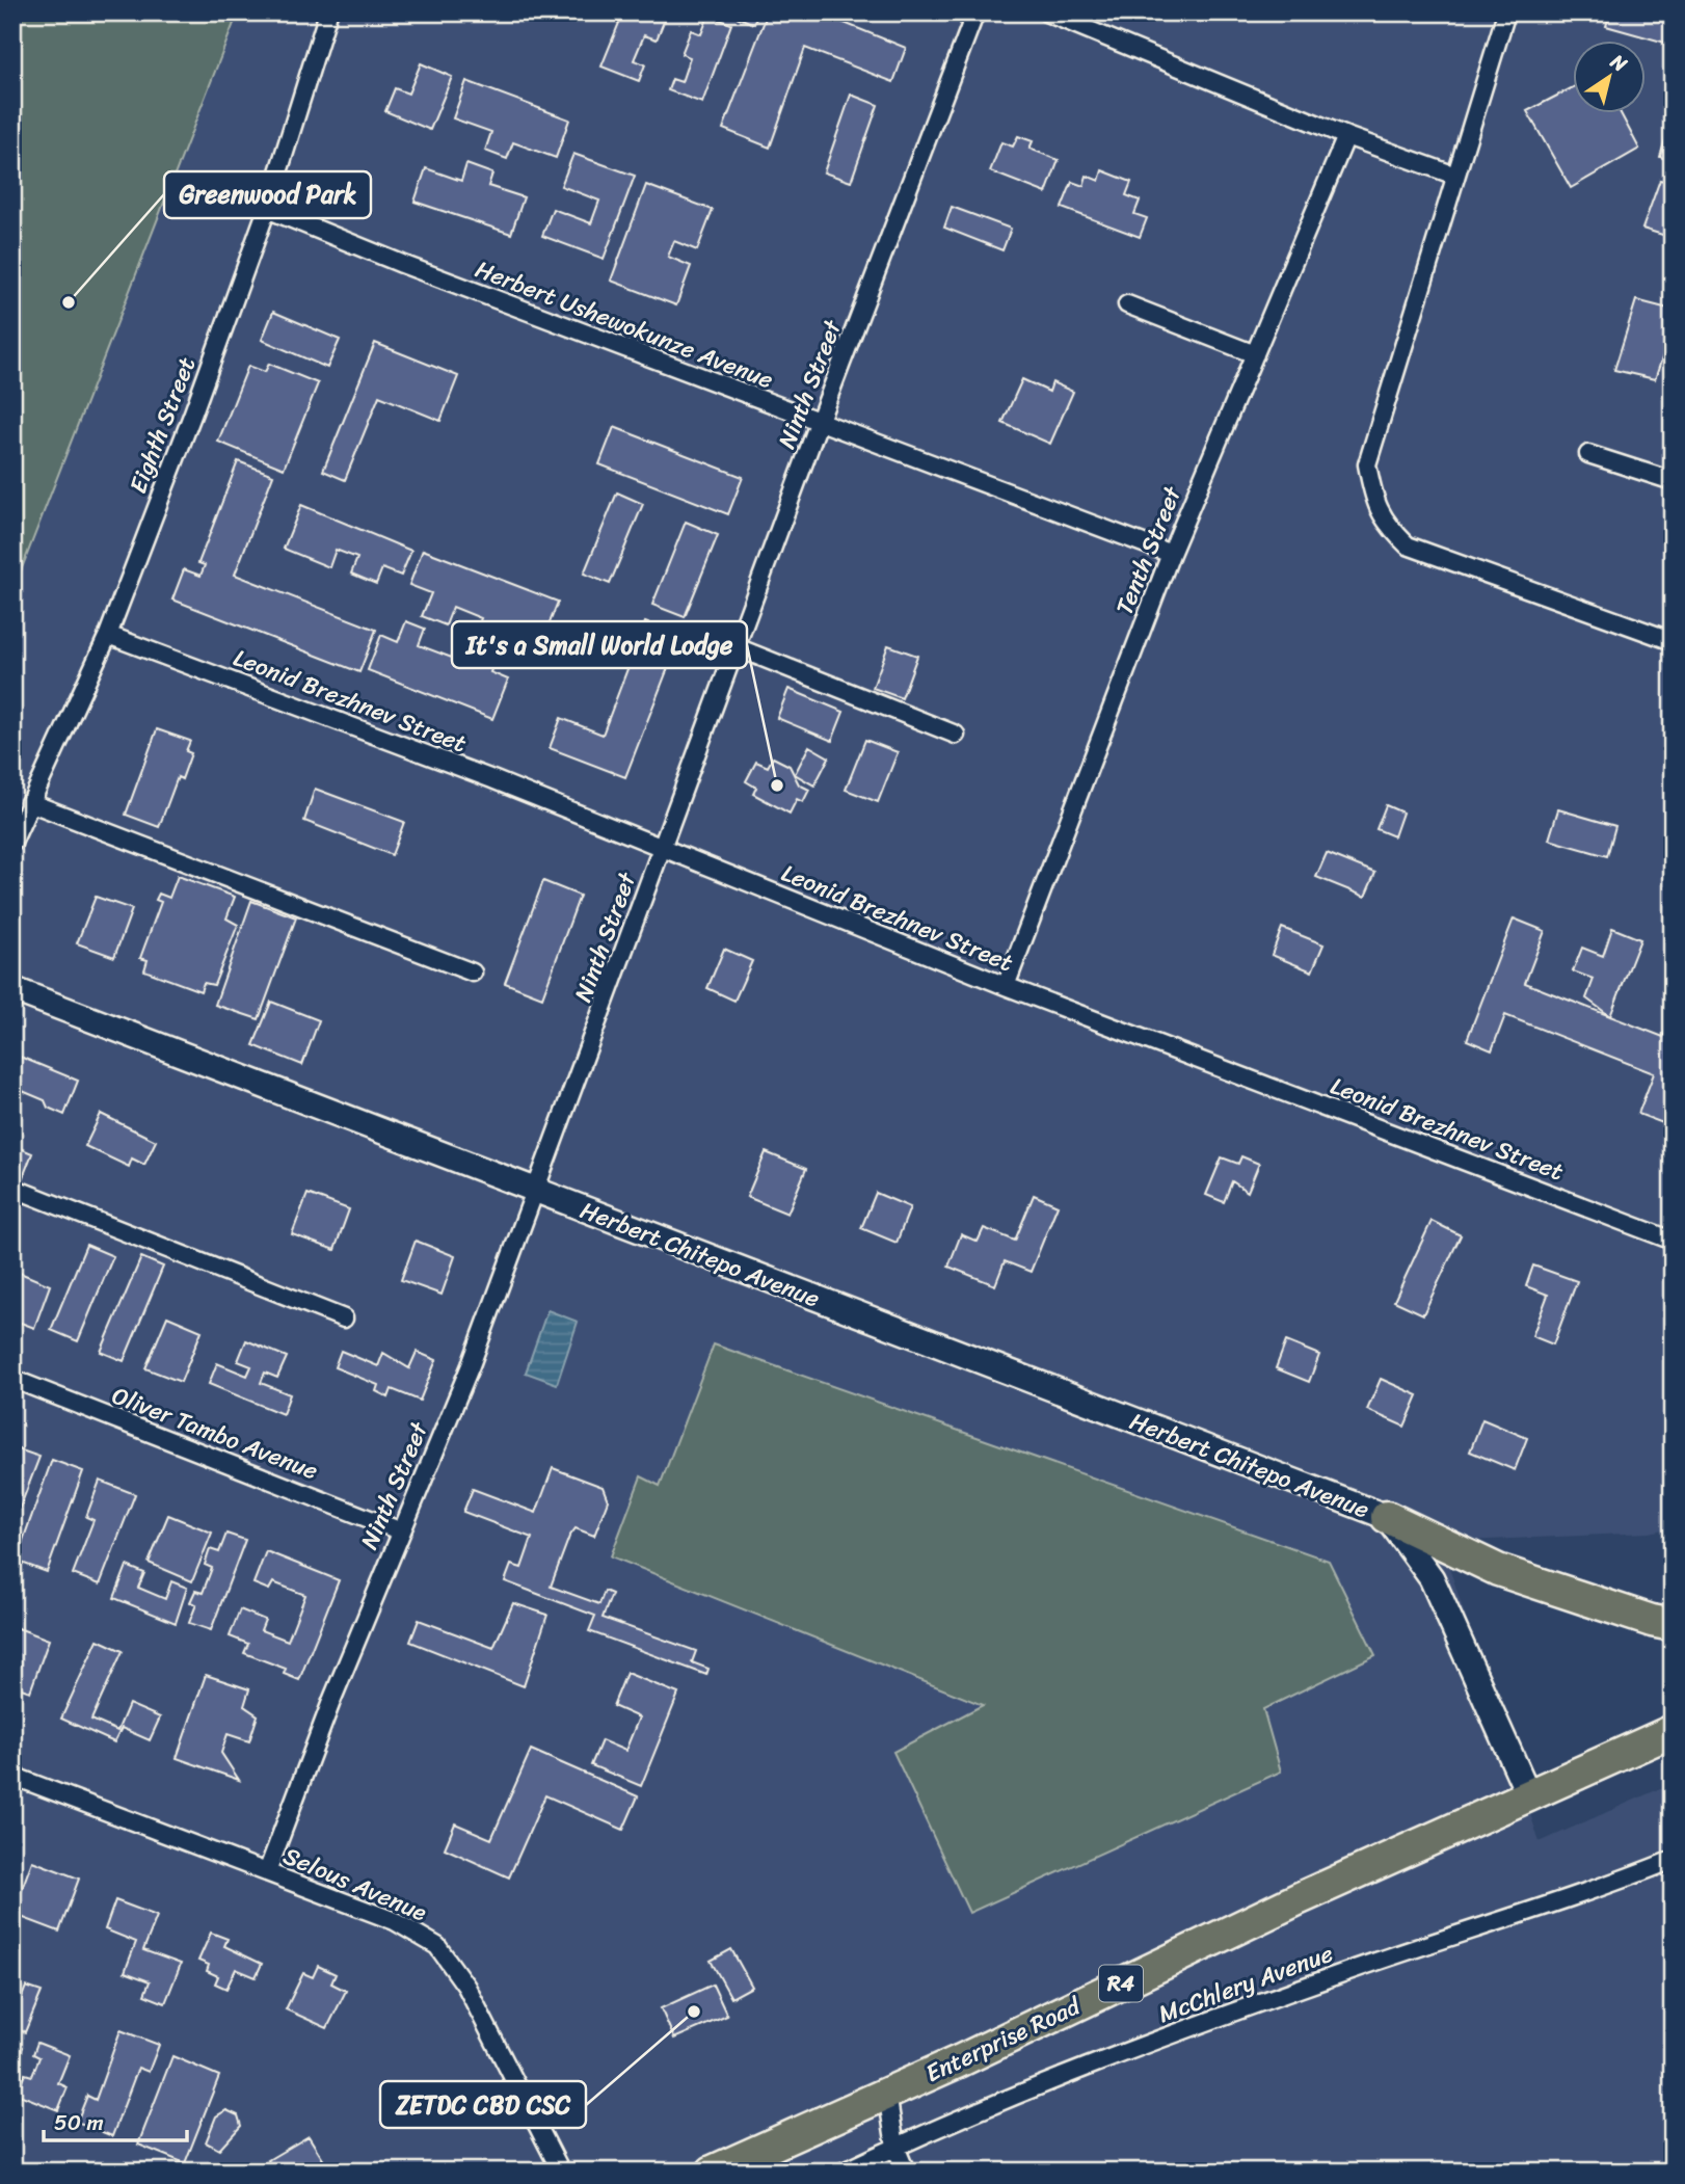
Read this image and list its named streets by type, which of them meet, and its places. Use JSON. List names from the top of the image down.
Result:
{
  "streets": {
    "highway": ["R4", "Enterprise Road"],
    "main road": ["Herbert Chitepo Avenue"],
    "street": [
      "Herbert Ushewokunze Avenue",
      "Ninth Street",
      "Eighth Street",
      "Tenth Street",
      "Leonid Brezhnev Street",
      "Oliver Tambo Avenue",
      "Selous Avenue",
      "McChlery Avenue"
    ]
  },
  "crossings": [
    ["Herbert Ushewokunze Avenue", "Ninth Street"],
    ["Herbert Ushewokunze Avenue", "Eighth Street"],
    ["Herbert Ushewokunze Avenue", "Tenth Street"],
    ["Ninth Street", "Leonid Brezhnev Street"],
    ["Ninth Street", "Herbert Chitepo Avenue"],
    ["Ninth Street", "Oliver Tambo Avenue"],
    ["Ninth Street", "Selous Avenue"],
    ["Eighth Street", "Leonid Brezhnev Street"],
    ["Tenth Street", "Leonid Brezhnev Street"],
    ["R4", "Enterprise Road"]
  ],
  "places": ["Greenwood Park", "It's a Small World Lodge", "ZETDC CBD CSC"],
  "scale_bar": "50 m",
  "north": "top right"
}
